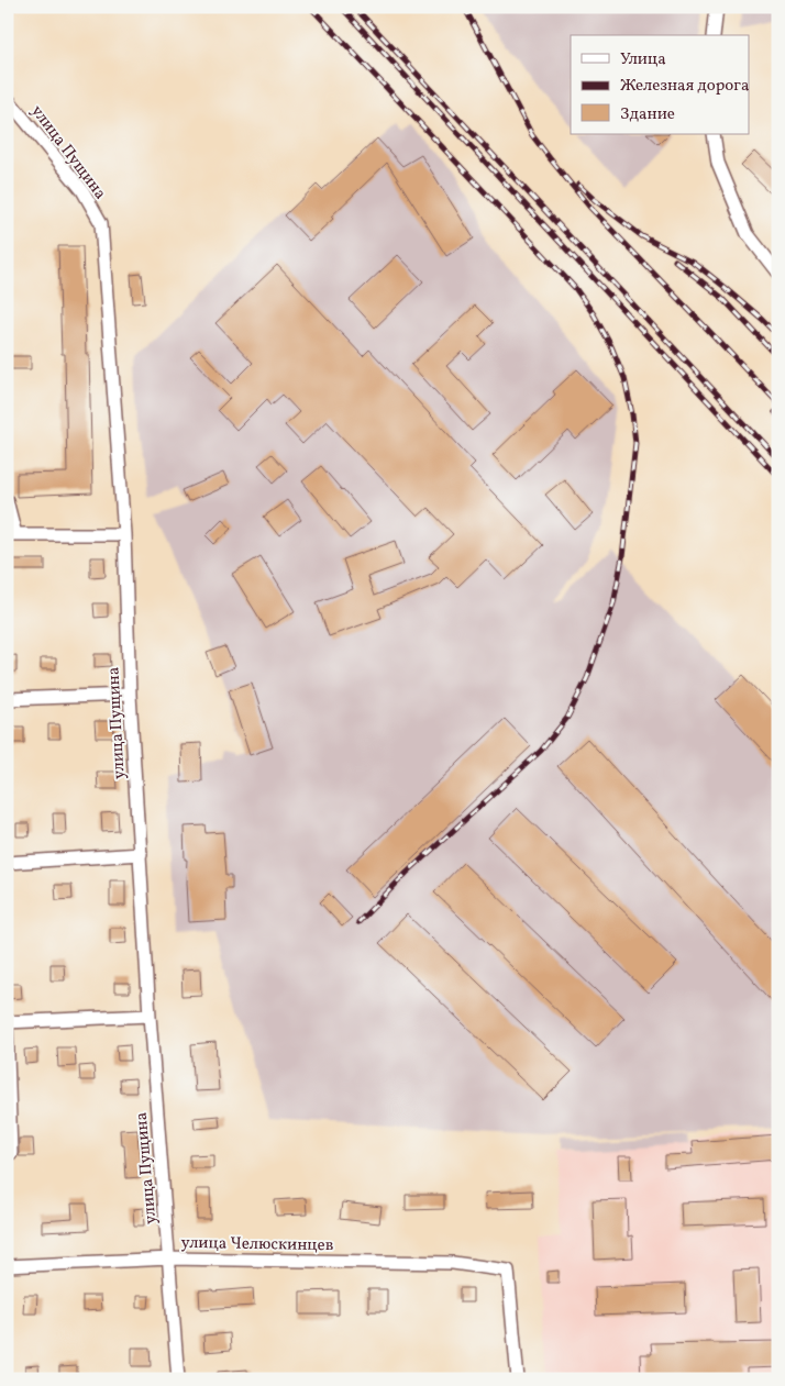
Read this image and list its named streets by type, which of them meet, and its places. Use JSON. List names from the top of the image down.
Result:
{
  "streets": {
    "street": ["улица Пущина", "улица Челюскинцев"]
  },
  "crossings": [
    ["улица Пущина", "улица Челюскинцев"]
  ],
  "legend": ["Улица", "Железная дорога", "Здание"]
}
